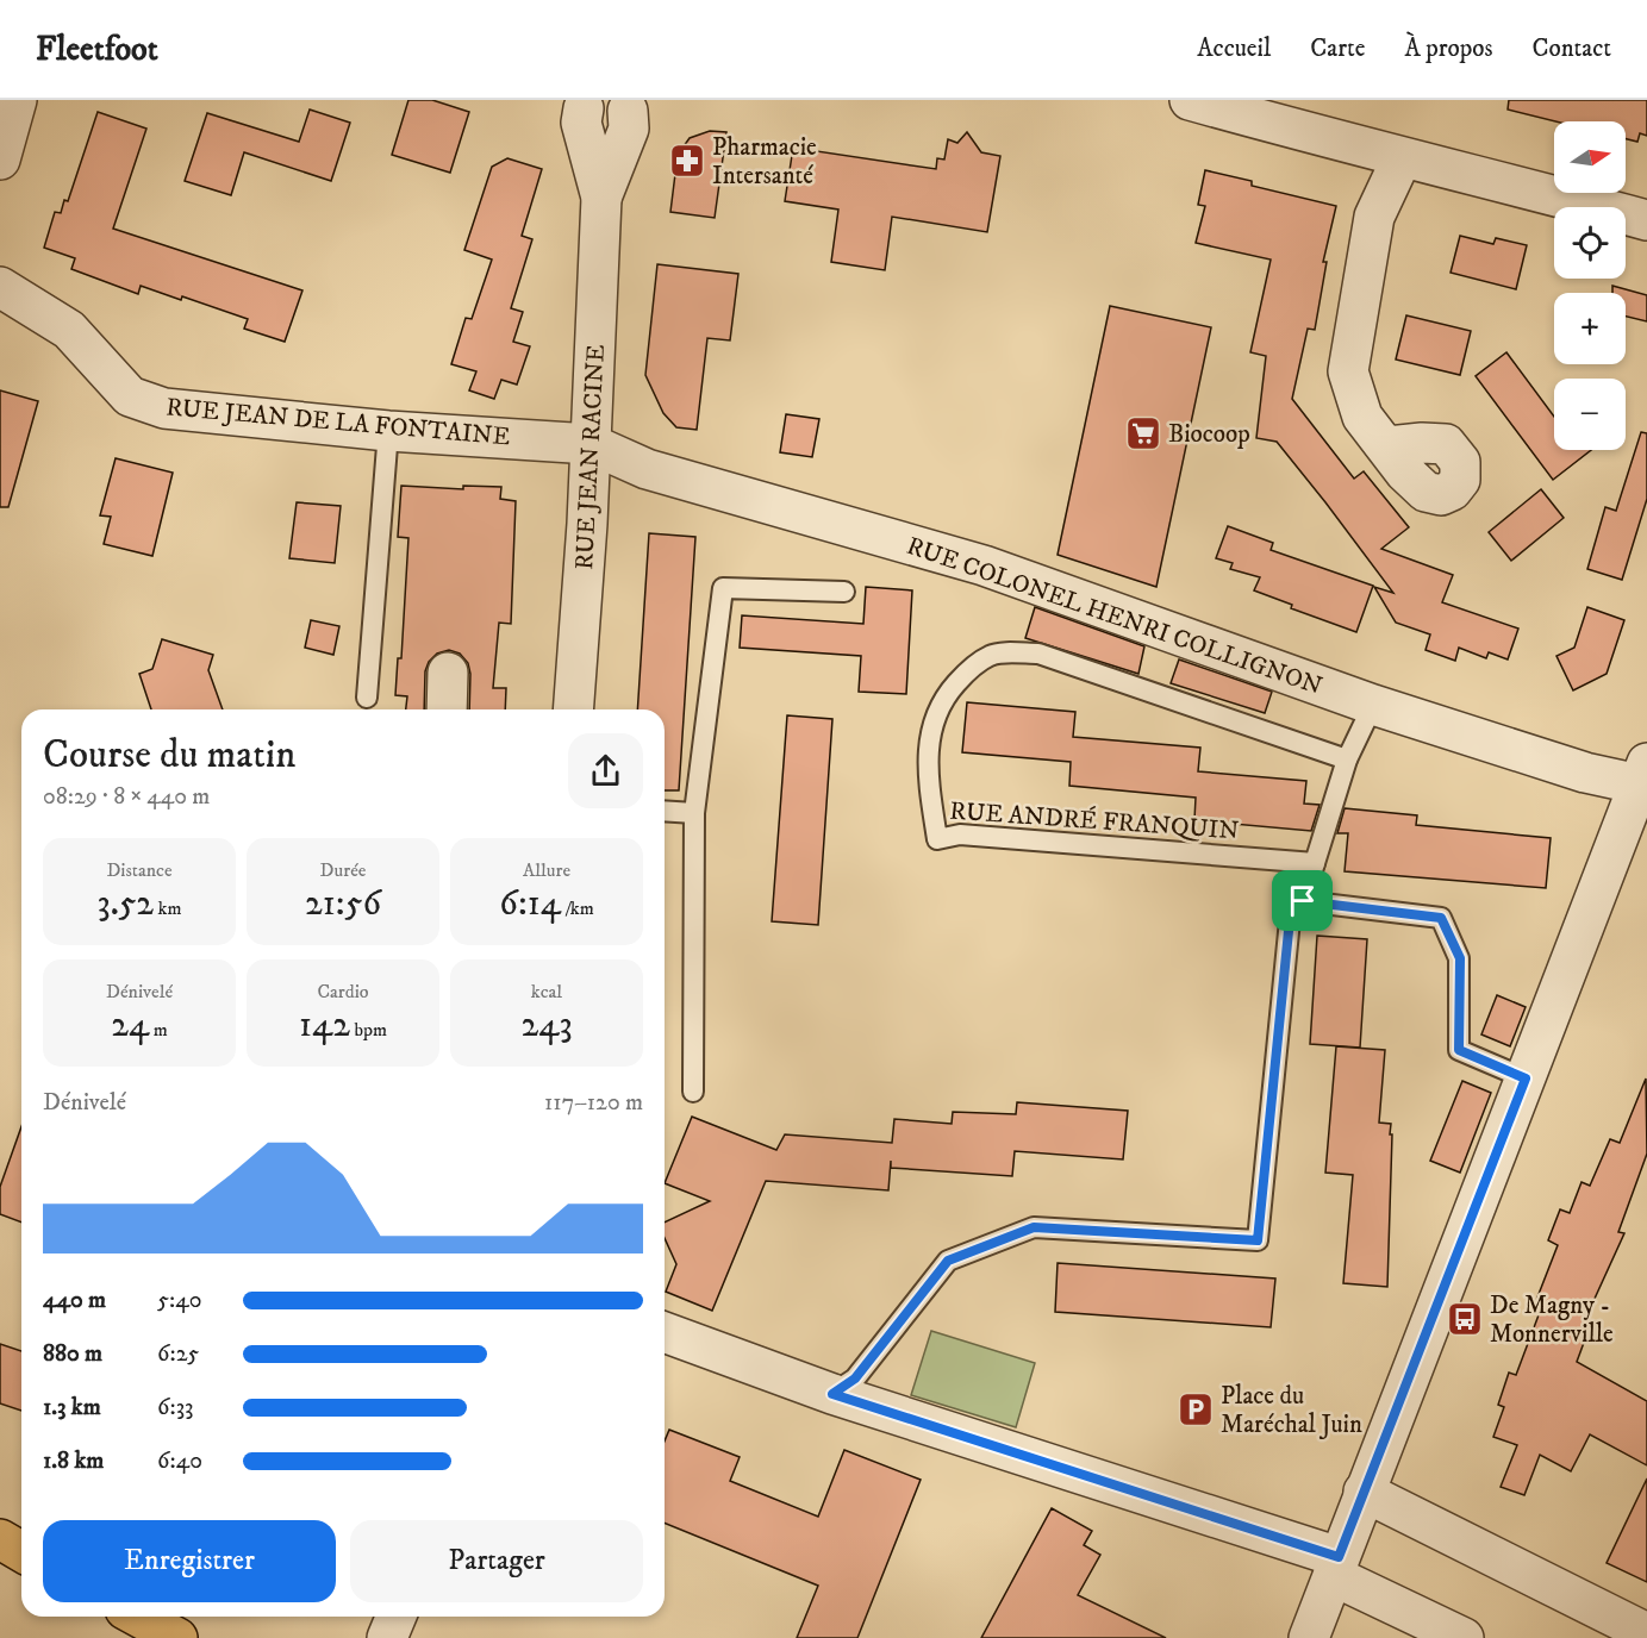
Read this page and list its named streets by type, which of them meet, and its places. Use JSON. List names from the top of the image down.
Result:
{
  "streets": {
    "street": ["RUE JEAN DE LA FONTAINE", "RUE JEAN RACINE", "RUE COLONEL HENRI COLLIGNON"],
    "lane": ["RUE ANDRÉ FRANQUIN"]
  },
  "crossings": [
    ["RUE JEAN DE LA FONTAINE", "RUE JEAN RACINE"],
    ["RUE JEAN DE LA FONTAINE", "RUE COLONEL HENRI COLLIGNON"],
    ["RUE JEAN RACINE", "RUE COLONEL HENRI COLLIGNON"]
  ],
  "places": {
    "pharmacy": ["Pharmacie Intersanté"],
    "supermarket": ["Biocoop"],
    "bus stop": ["De Magny - Monnerville"],
    "parking": ["Place du Maréchal Juin"]
  },
  "north": "right",
  "page": {
    "header": "Fleetfoot",
    "nav": [
      "Accueil",
      "Carte",
      "À propos",
      "Contact"
    ],
    "map_buttons": ["+", "−"],
    "heading": ["Course du matin", "08:29 · 8 × 440 m"],
    "stats": [
      ["Distance", "3.52 km"],
      ["Durée", "21:56"],
      ["Allure", "6:14 /km"],
      ["Dénivelé", "24 m"],
      ["Cardio", "142 bpm"],
      ["kcal", "243"]
    ],
    "chart": ["Dénivelé", "117–120 m"],
    "list": [
      {
        "name": "440 m",
        "note": "5:40"
      },
      {
        "name": "880 m",
        "note": "6:25"
      },
      {
        "name": "1.3 km",
        "note": "6:33"
      },
      {
        "name": "1.8 km",
        "note": "6:40"
      }
    ],
    "buttons": ["Enregistrer", "Partager"]
  }
}
